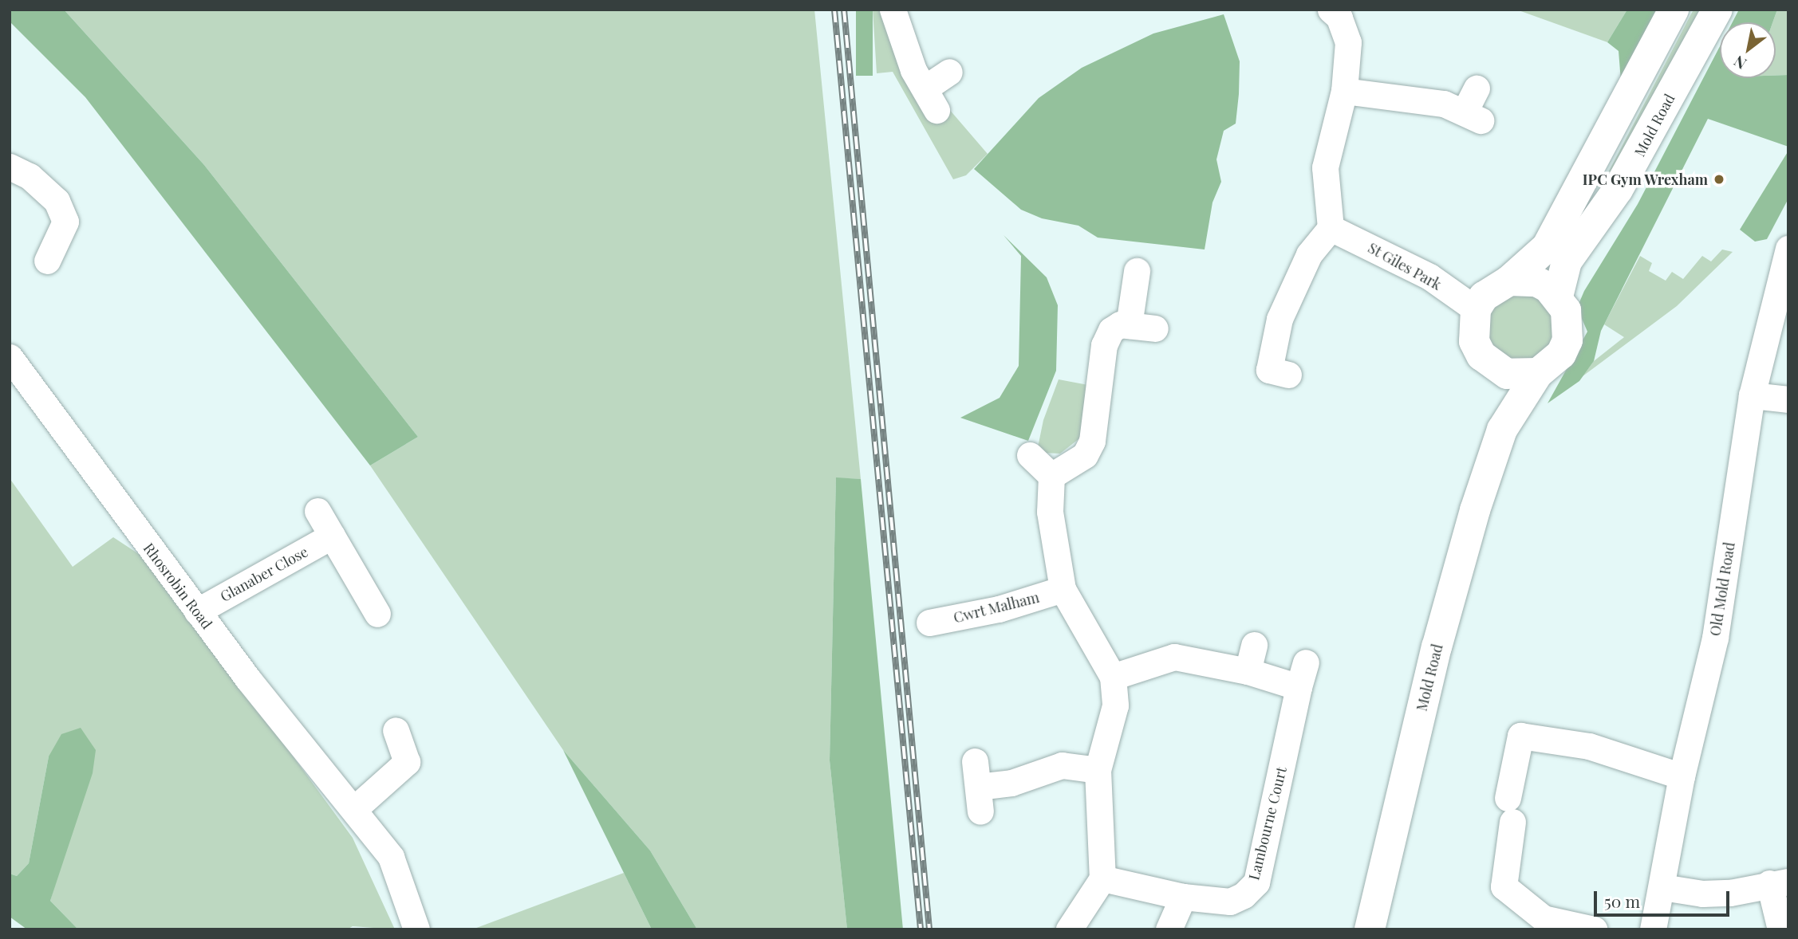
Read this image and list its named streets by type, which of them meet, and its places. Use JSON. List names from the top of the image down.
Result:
{
  "streets": {
    "main road": ["Mold Road"],
    "street": [
      "St Giles Park",
      "Glanaber Close",
      "Rhosrobin Road",
      "Old Mold Road",
      "Cwrt Malham",
      "Lambourne Court"
    ]
  },
  "crossings": [
    ["Mold Road", "St Giles Park"],
    ["Glanaber Close", "Rhosrobin Road"]
  ],
  "places": ["IPC Gym Wrexham"],
  "scale_bar": "50 m",
  "north": "bottom left"
}
